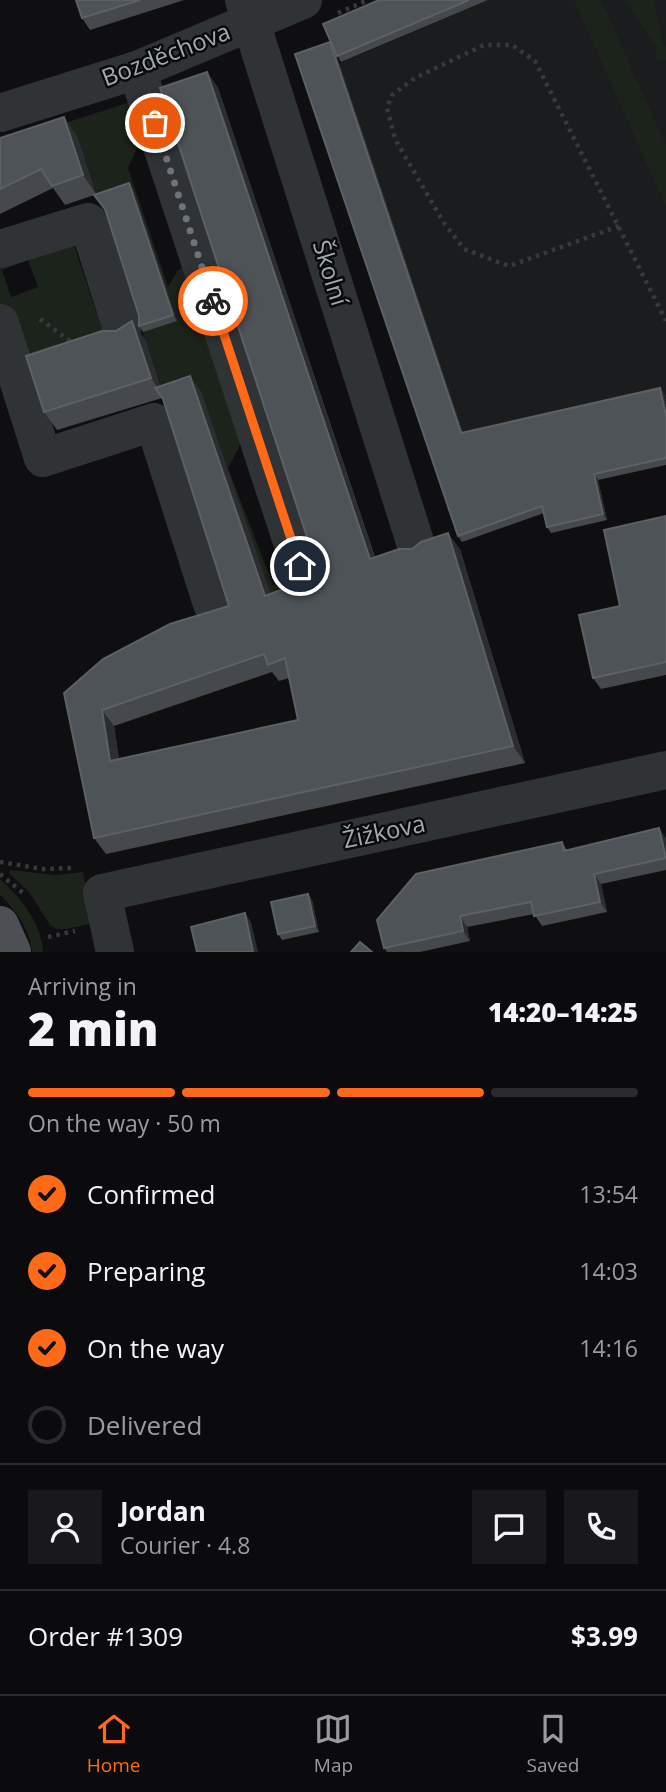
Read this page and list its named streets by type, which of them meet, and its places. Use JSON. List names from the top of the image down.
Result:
{
  "streets": {
    "street": ["Bozděchova", "Školní", "Žižkova"]
  },
  "crossings": [
    ["Bozděchova", "Školní"]
  ],
  "page": {
    "heading": ["2 min", "Arriving in", "14:20–14:25"],
    "panel": [
      "Jordan",
      "Courier · 4.8",
      "Order #1309",
      "$3.99"
    ],
    "bar": "On the way · 50 m",
    "list": [
      ["Confirmed", "13:54"],
      ["Preparing", "14:03"],
      ["On the way", "14:16"],
      "Delivered"
    ],
    "tabs": ["Home", "Map", "Saved"]
  }
}
